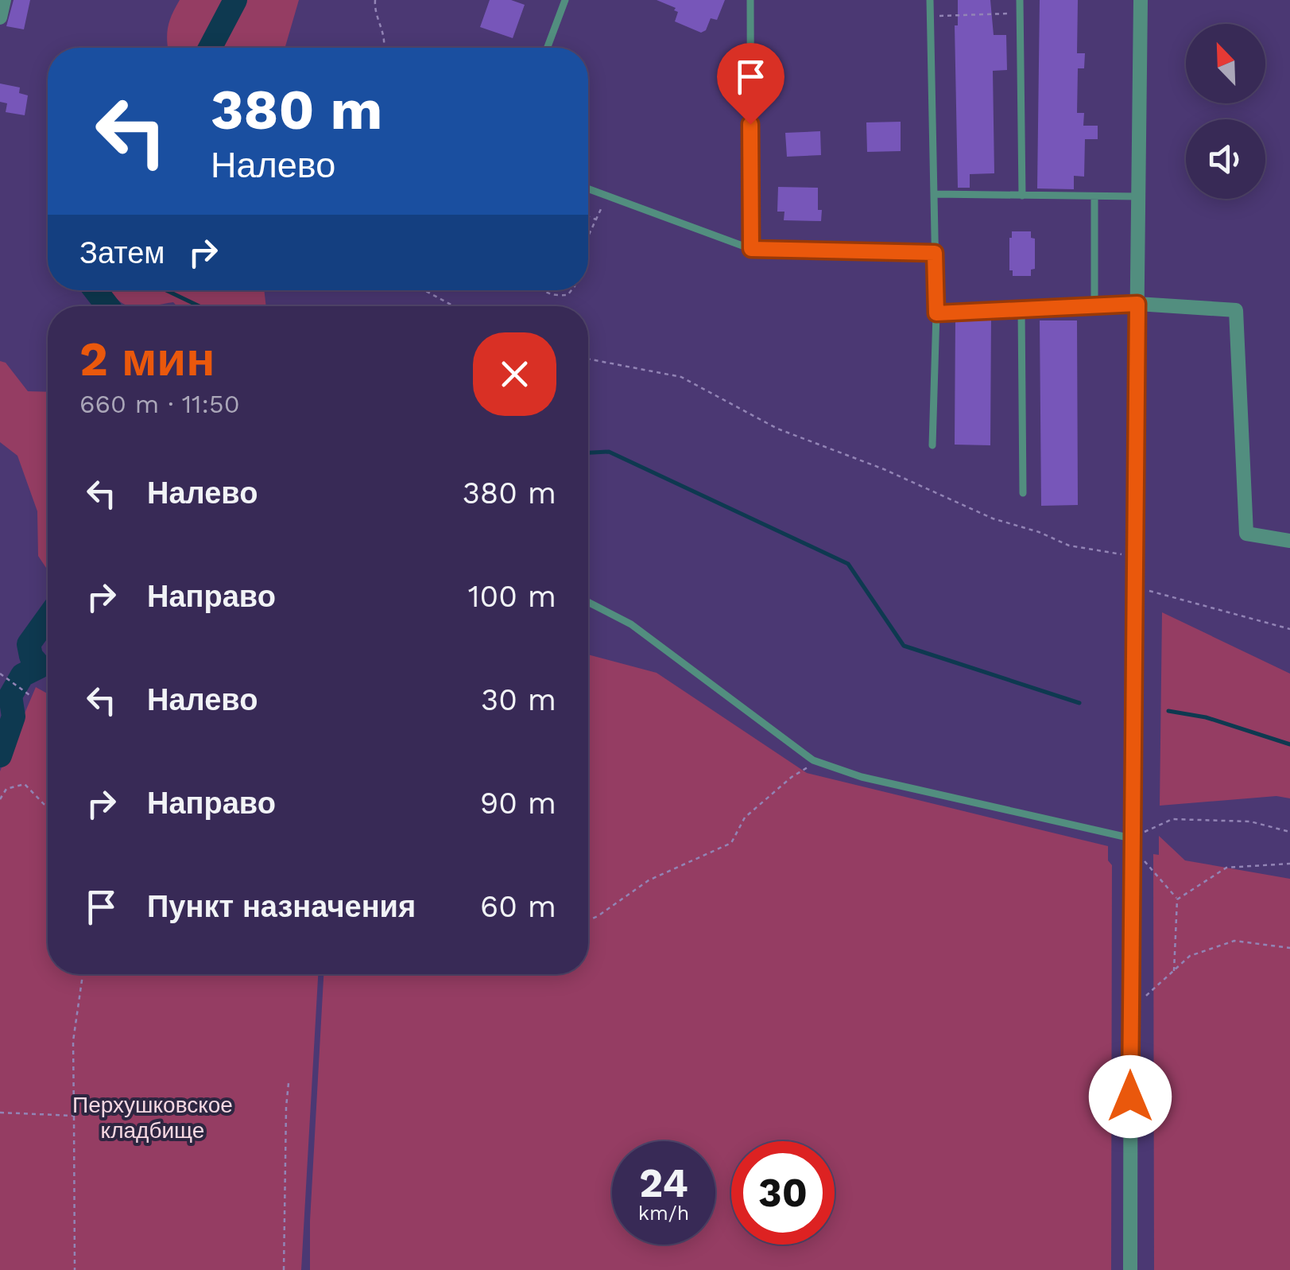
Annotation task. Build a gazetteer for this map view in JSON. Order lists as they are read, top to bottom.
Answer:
{
  "parks": ["Перхушковское кладбище"],
  "north": "top left",
  "page": {
    "turn": ["380 m", "Налево"],
    "then": "Затем",
    "heading": ["2 мин", "660 m · 11:50"],
    "list": [
      {
        "name": "Налево",
        "value": "380 m"
      },
      {
        "name": "Направо",
        "value": "100 m"
      },
      {
        "name": "Налево",
        "value": "30 m"
      },
      {
        "name": "Направо",
        "value": "90 m"
      },
      {
        "name": "Пункт назначения",
        "value": "60 m"
      }
    ],
    "speed": "24 km/h",
    "limit": "30"
  }
}
